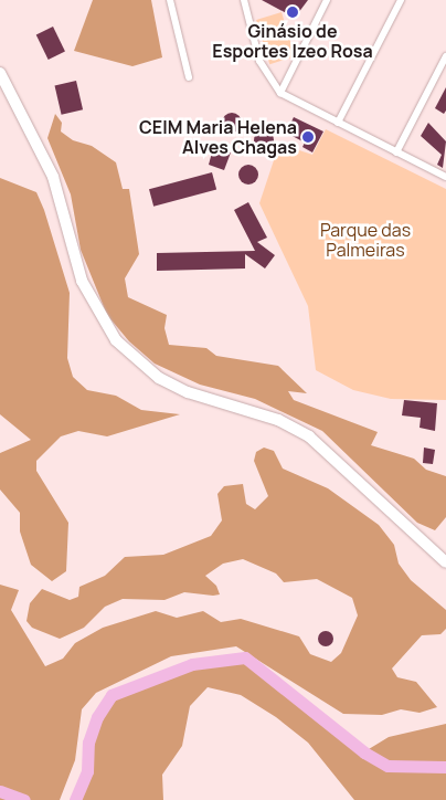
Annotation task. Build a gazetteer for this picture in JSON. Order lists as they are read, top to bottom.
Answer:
{
  "parks": ["Parque das Palmeiras"],
  "places": ["Ginásio de Esportes Izeo Rosa", "CEIM Maria Helena Alves Chagas"]
}
